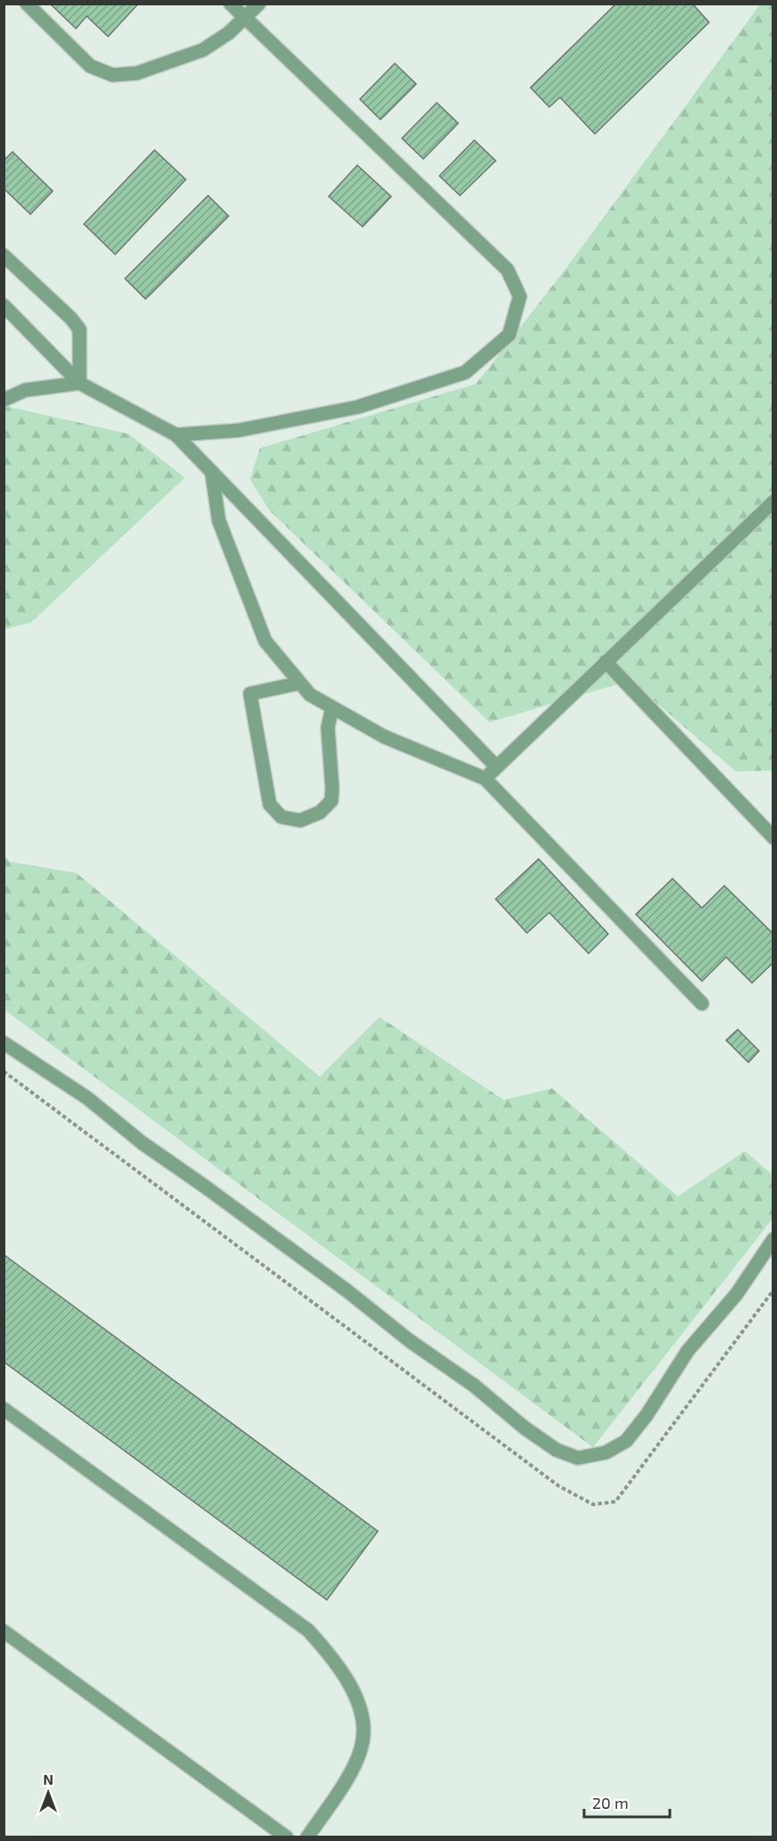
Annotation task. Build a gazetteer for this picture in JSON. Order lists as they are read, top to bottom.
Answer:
{
  "scale_bar": "20 m",
  "north": "top"
}
